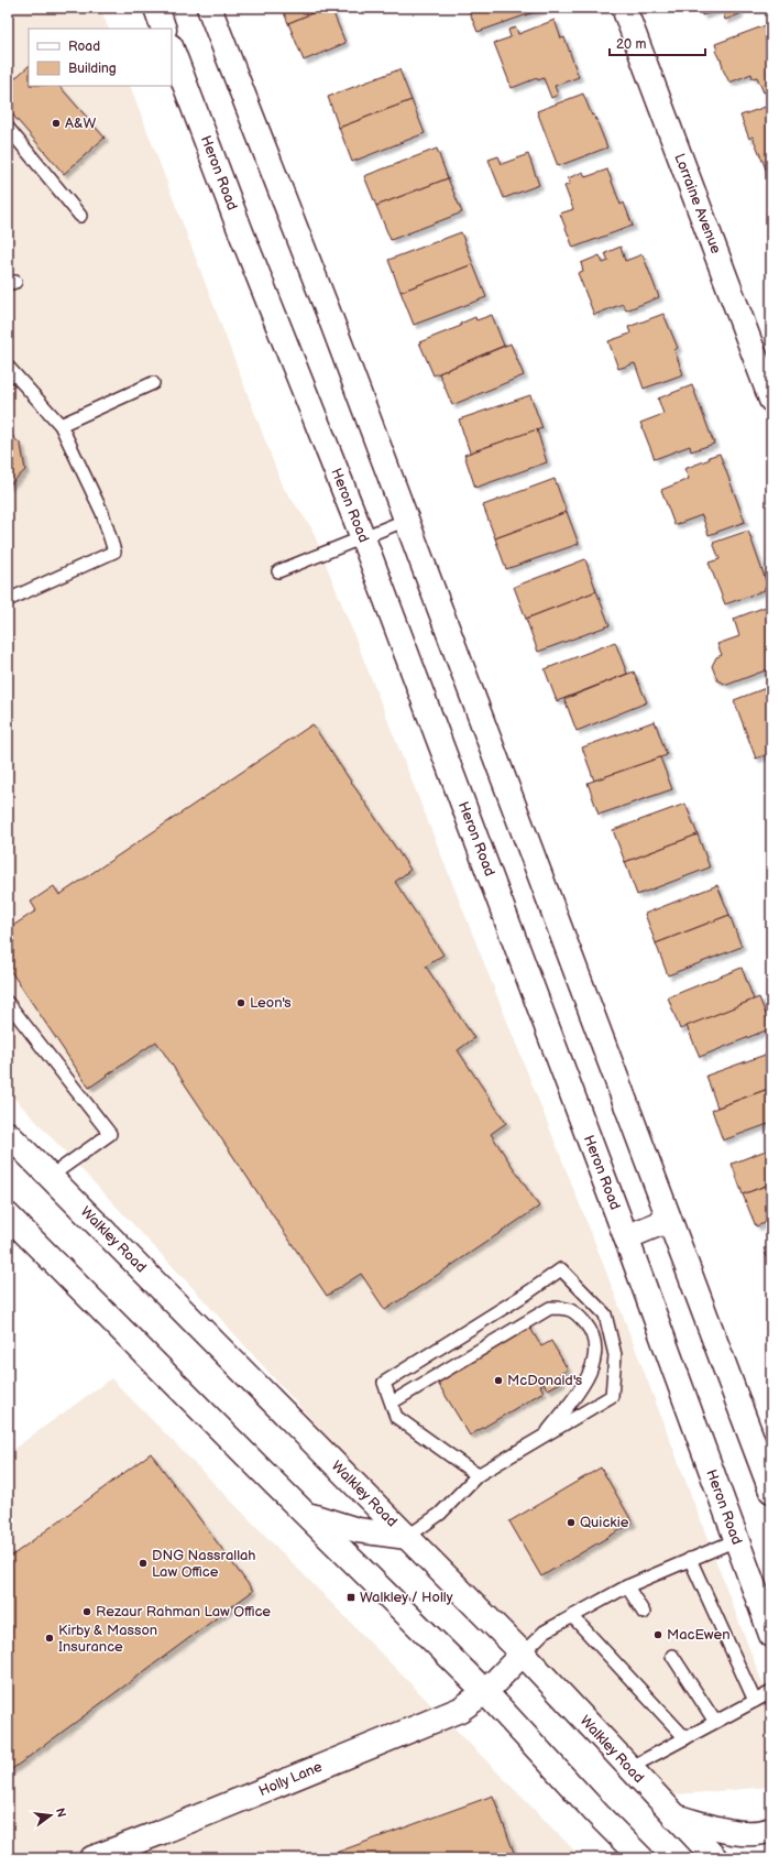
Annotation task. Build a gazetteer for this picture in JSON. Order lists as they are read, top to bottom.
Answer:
{
  "streets": {
    "main road": [
      "Heron Road",
      "Lorraine Avenue",
      "Walkley Road",
      "Holly Lane"
    ]
  },
  "crossings": [
    ["Walkley Road", "Holly Lane"]
  ],
  "places": {
    "other": [
      "A&W",
      "Leon's",
      "McDonald's",
      "Quickie",
      "DNG Nassrallah Law Office",
      "Rezaur Rahman Law Office",
      "MacEwen",
      "Kirby & Masson Insurance"
    ],
    "transit": ["Walkley / Holly"]
  },
  "legend": ["Road", "Building"],
  "scale_bar": "20 m",
  "north": "right"
}
